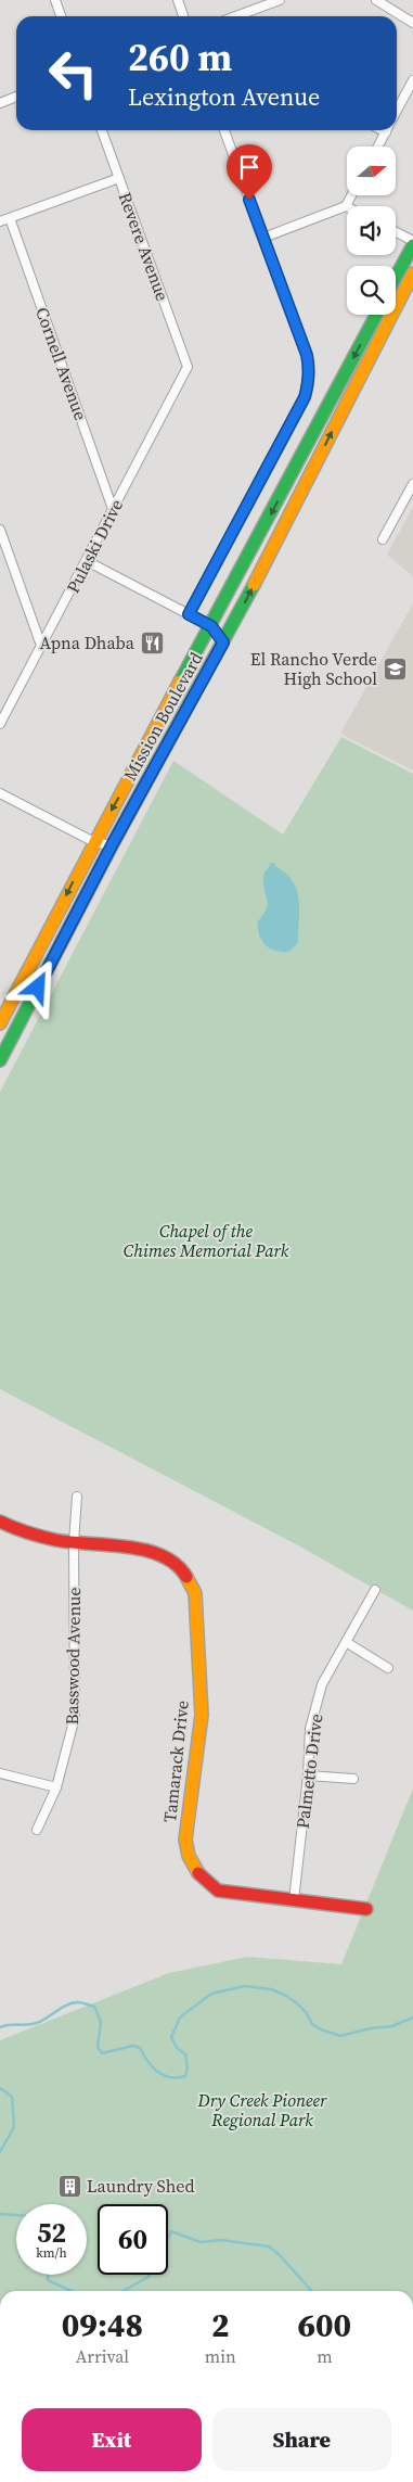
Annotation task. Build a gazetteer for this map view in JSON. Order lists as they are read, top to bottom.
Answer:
{
  "streets": {
    "main road": ["Mission Boulevard", "Tamarack Drive"],
    "street": [
      "Revere Avenue",
      "Cornell Avenue",
      "Pulaski Drive",
      "Basswood Avenue",
      "Palmetto Drive"
    ]
  },
  "crossings": [
    ["Revere Avenue", "Pulaski Drive"],
    ["Cornell Avenue", "Pulaski Drive"],
    ["Basswood Avenue", "Tamarack Drive"],
    ["Tamarack Drive", "Palmetto Drive"]
  ],
  "parks": ["Chapel of the Chimes Memorial Park", "Dry Creek Pioneer Regional Park"],
  "places": {
    "restaurant": ["Apna Dhaba"],
    "school or university": ["El Rancho Verde High School"],
    "building": ["Laundry Shed"]
  },
  "north": "right",
  "page": {
    "turn": ["260 m", "Lexington Avenue"],
    "speed": "52 km/h",
    "limit": "60",
    "eta": [
      "09:48",
      "Arrival",
      "2",
      "min",
      "600",
      "m"
    ],
    "buttons": ["Exit", "Share"]
  }
}
